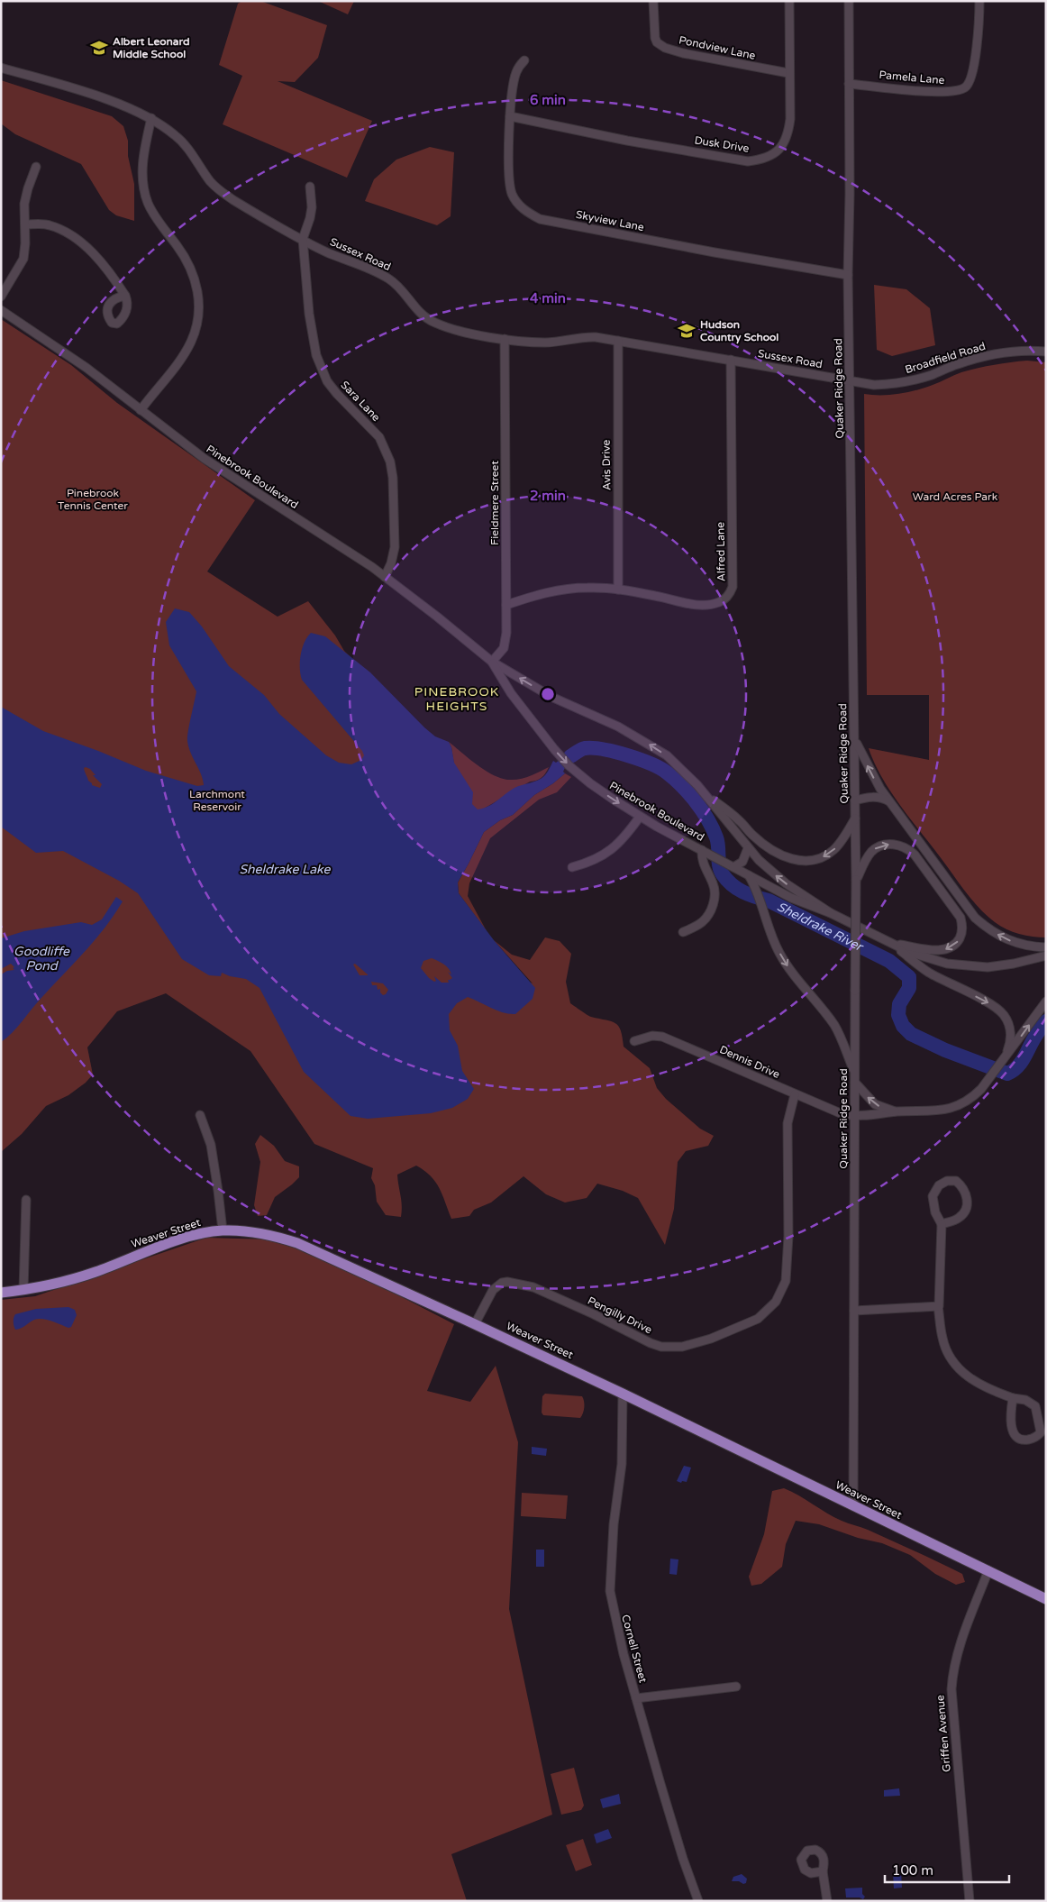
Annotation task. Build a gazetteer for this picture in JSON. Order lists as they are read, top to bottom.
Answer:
{
  "streets": {
    "main road": ["Weaver Street"],
    "street": [
      "Pondview Lane",
      "Pamela Lane",
      "Dusk Drive",
      "Skyview Lane",
      "Sussex Road",
      "Broadfield Road",
      "Quaker Ridge Road",
      "Sara Lane",
      "Avis Drive",
      "Pinebrook Boulevard",
      "Fieldmere Street",
      "Alfred Lane",
      "Dennis Drive",
      "Pengilly Drive",
      "Cornell Street",
      "Griffen Avenue"
    ]
  },
  "crossings": [
    ["Pondview Lane", "Dusk Drive"],
    ["Pamela Lane", "Quaker Ridge Road"],
    ["Dusk Drive", "Skyview Lane"],
    ["Skyview Lane", "Quaker Ridge Road"],
    ["Sussex Road", "Broadfield Road"],
    ["Sussex Road", "Quaker Ridge Road"],
    ["Sussex Road", "Sara Lane"],
    ["Sussex Road", "Avis Drive"],
    ["Sussex Road", "Fieldmere Street"],
    ["Sussex Road", "Alfred Lane"],
    ["Broadfield Road", "Quaker Ridge Road"],
    ["Quaker Ridge Road", "Dennis Drive"],
    ["Quaker Ridge Road", "Weaver Street"],
    ["Sara Lane", "Pinebrook Boulevard"],
    ["Avis Drive", "Alfred Lane"],
    ["Pinebrook Boulevard", "Fieldmere Street"],
    ["Fieldmere Street", "Alfred Lane"],
    ["Dennis Drive", "Pengilly Drive"],
    ["Weaver Street", "Pengilly Drive"],
    ["Weaver Street", "Cornell Street"],
    ["Weaver Street", "Griffen Avenue"]
  ],
  "districts": ["PINEBROOK HEIGHTS"],
  "water": ["Sheldrake Lake", "Sheldrake River", "Goodliffe Pond"],
  "parks": ["Pinebrook Tennis Center", "Ward Acres Park", "Larchmont Reservoir"],
  "places": {
    "school or university": ["Albert Leonard Middle School", "Hudson Country School"]
  },
  "scale_bar": "100 m",
  "rings": ["6 min", "4 min", "2 min"]
}
